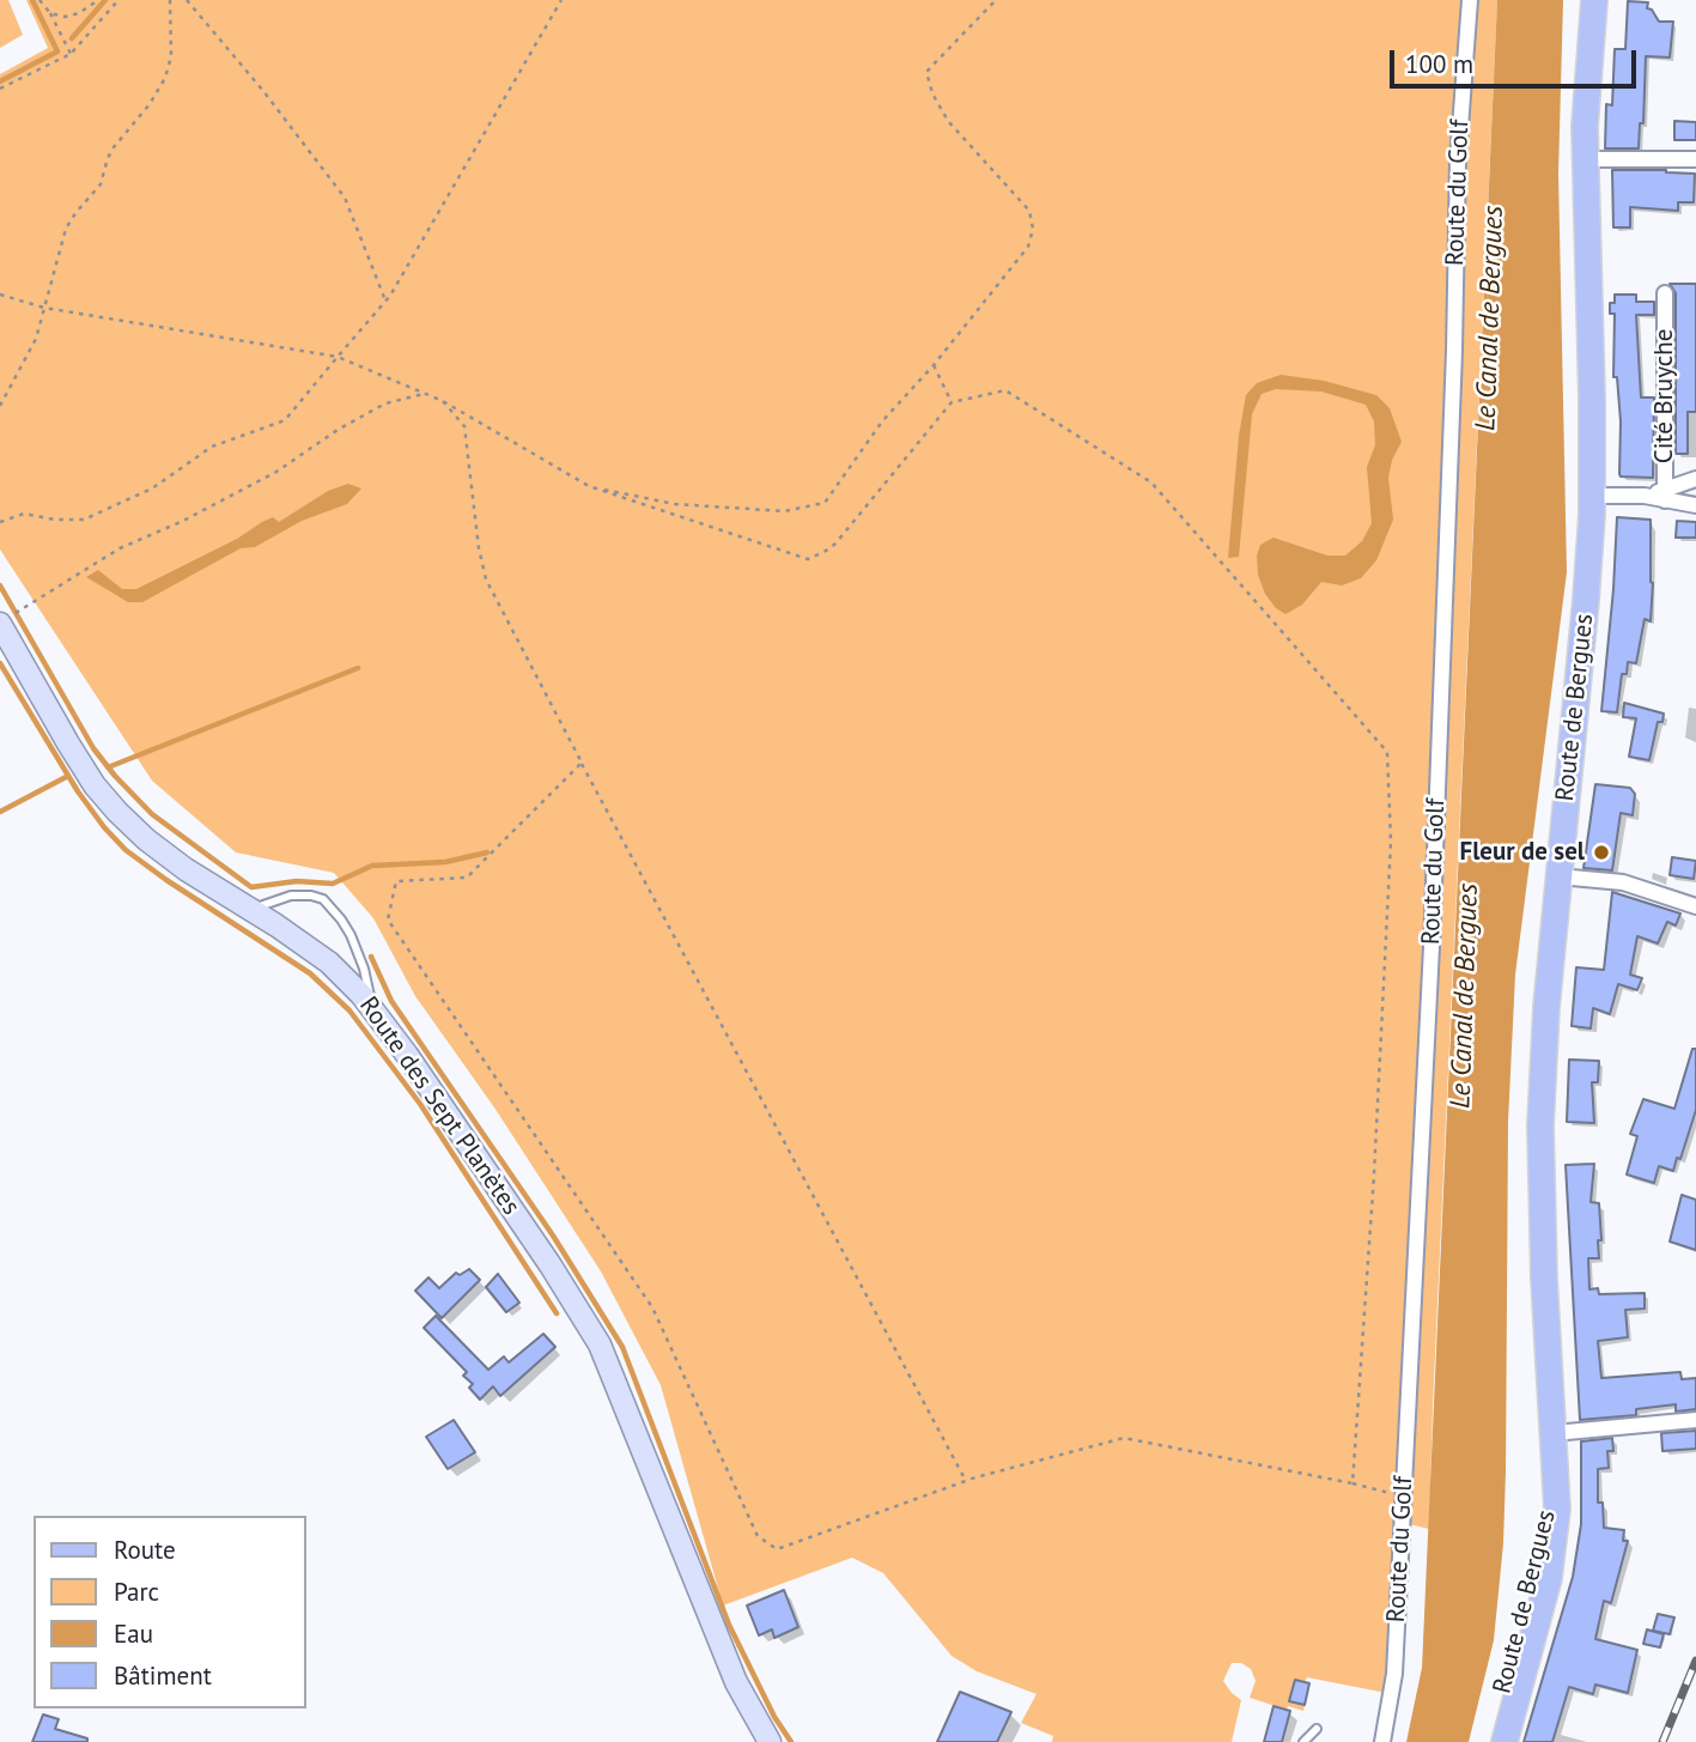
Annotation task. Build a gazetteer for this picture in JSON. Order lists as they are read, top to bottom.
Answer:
{
  "streets": {
    "main road": ["Route de Bergues", "Route des Sept Planètes"],
    "street": ["Route du Golf", "Cité Bruyche"]
  },
  "water": ["Le Canal de Bergues"],
  "places": ["Fleur de sel"],
  "legend": [
    "Route",
    "Parc",
    "Eau",
    "Bâtiment"
  ],
  "scale_bar": "100 m"
}
